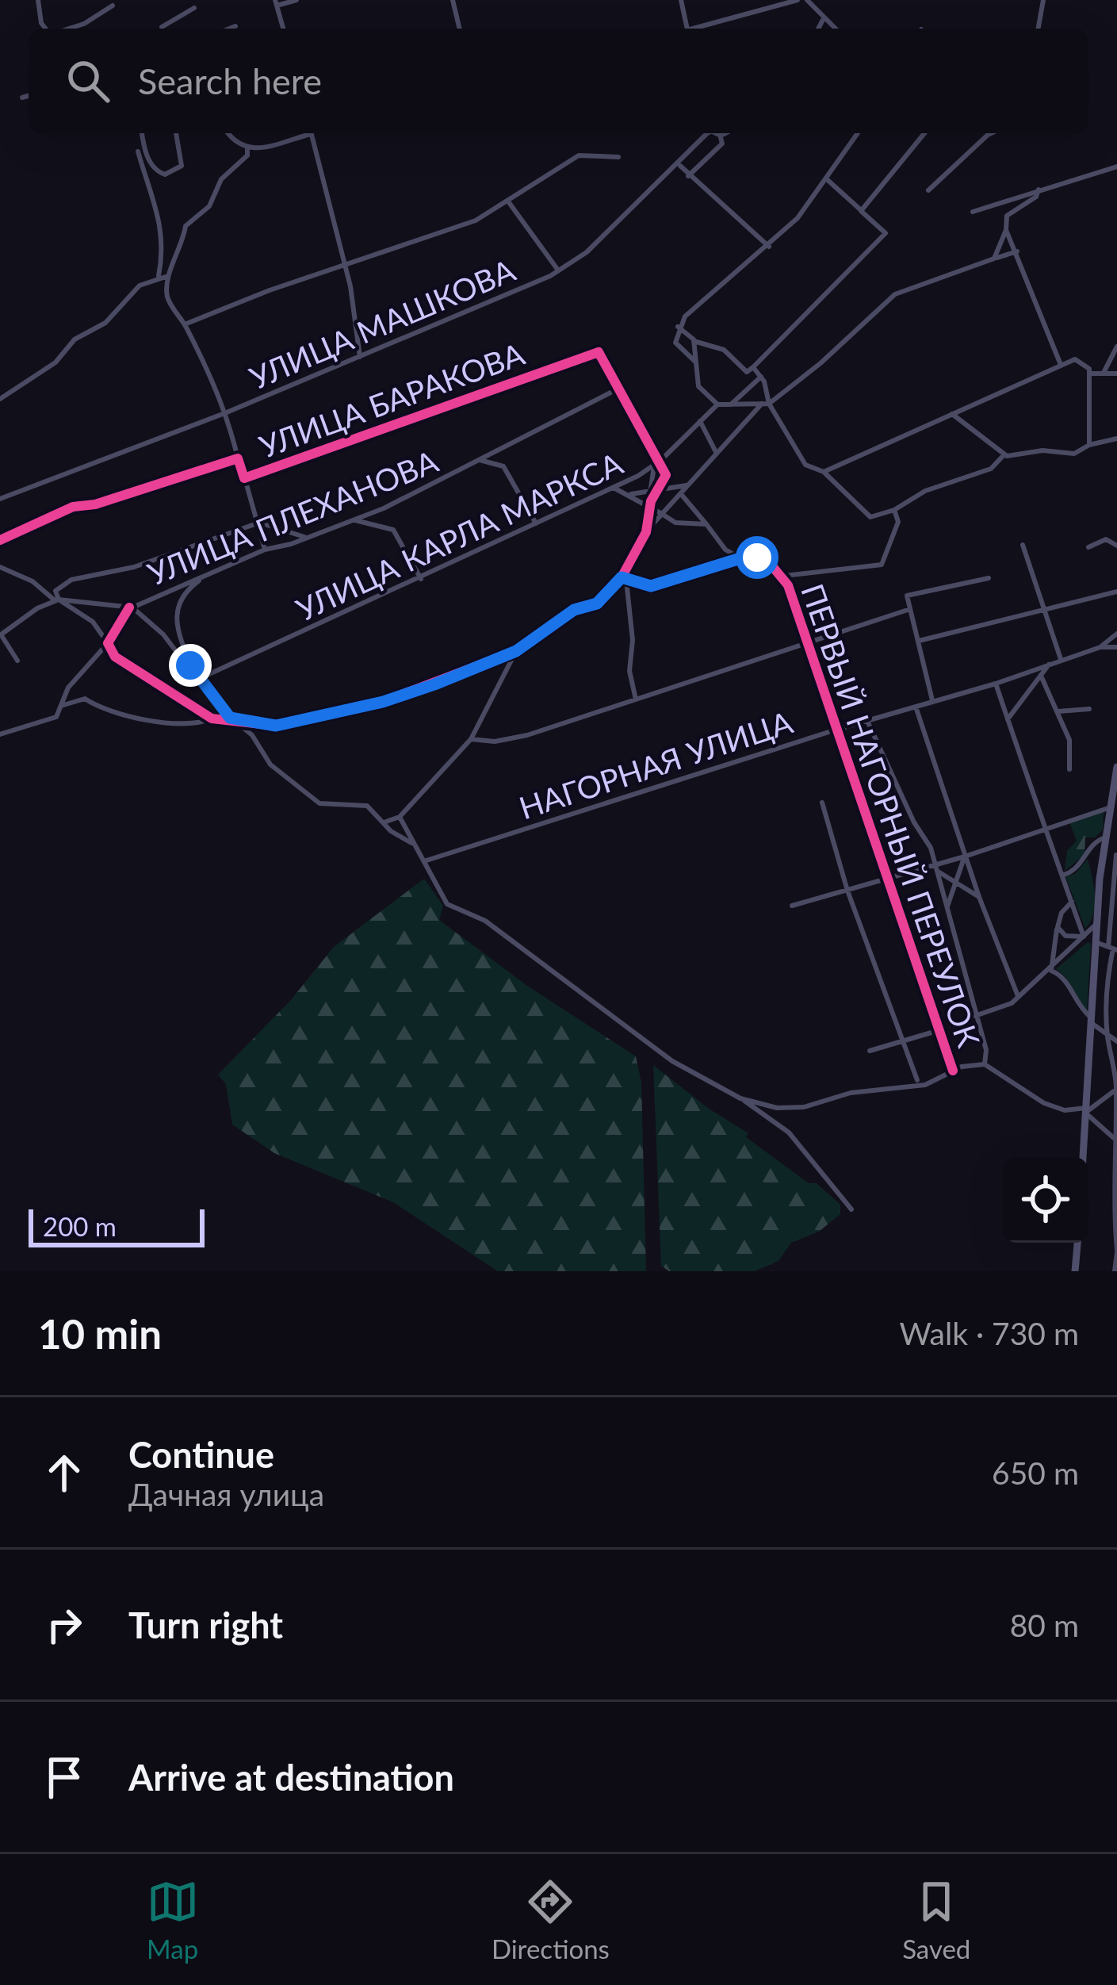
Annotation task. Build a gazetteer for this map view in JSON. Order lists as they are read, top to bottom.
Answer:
{
  "streets": {
    "street": [
      "УЛИЦА МАШКОВА",
      "УЛИЦА БАРАКОВА",
      "УЛИЦА ПЛЕХАНОВА",
      "УЛИЦА КАРЛА МАРКСА",
      "НАГОРНАЯ УЛИЦА",
      "ПЕРВЫЙ НАГОРНЫЙ ПЕРЕУЛОК"
    ]
  },
  "crossings": [
    ["УЛИЦА БАРАКОВА", "УЛИЦА ПЛЕХАНОВА"],
    ["НАГОРНАЯ УЛИЦА", "ПЕРВЫЙ НАГОРНЫЙ ПЕРЕУЛОК"]
  ],
  "scale_bar": "200 m",
  "page": {
    "search": "Search here",
    "scale": "200 m",
    "heading": ["10 min", "Walk · 730 m"],
    "list": [
      ["Continue", "Дачная улица", "650 m"],
      ["Turn right", "80 m"],
      "Arrive at destination"
    ],
    "nav": ["Map", "Directions", "Saved"]
  }
}
